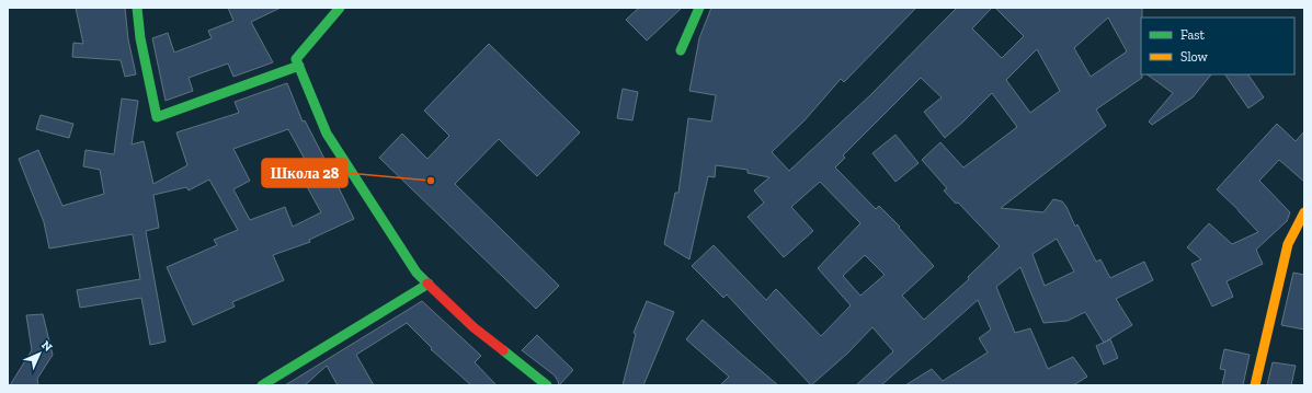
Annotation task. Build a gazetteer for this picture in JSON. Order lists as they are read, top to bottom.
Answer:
{
  "places": ["Школа 28"],
  "legend": ["Fast", "Slow"],
  "north": "top right"
}
